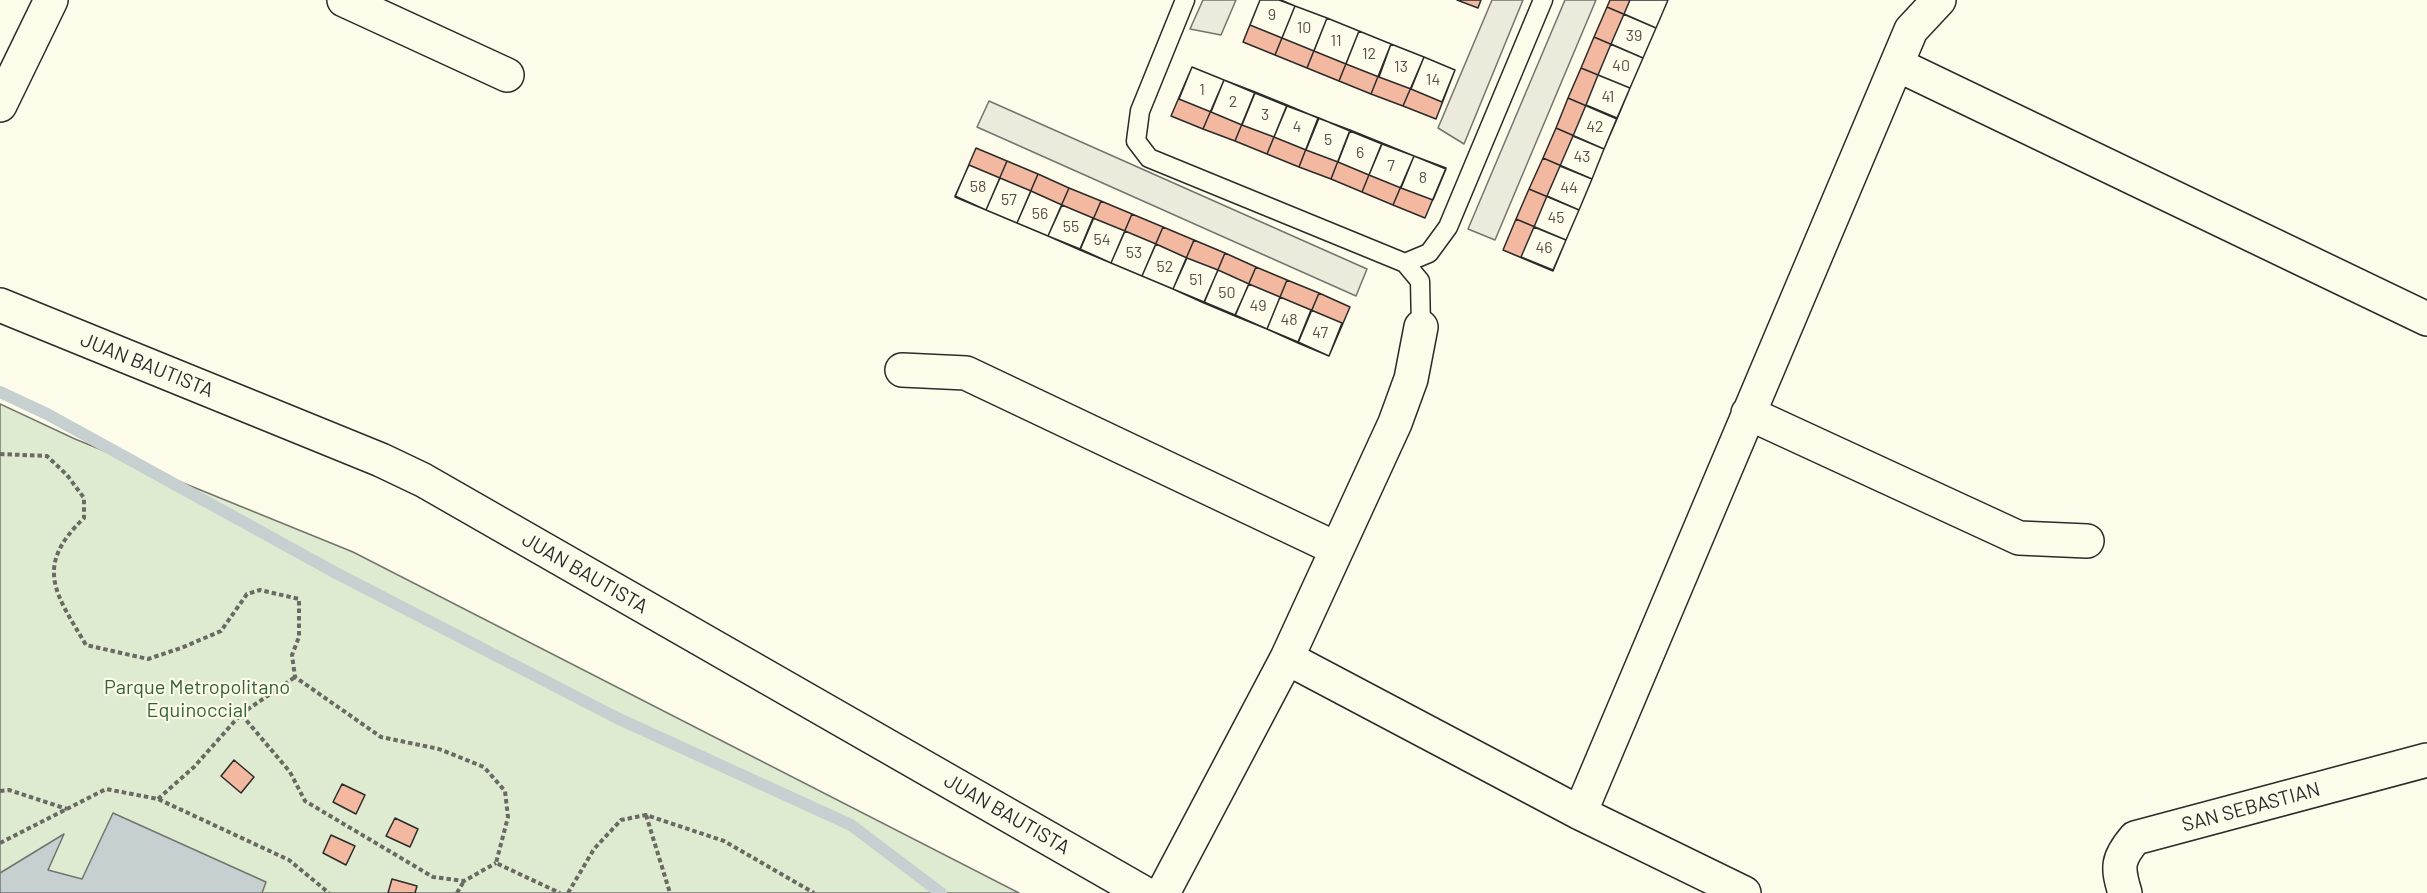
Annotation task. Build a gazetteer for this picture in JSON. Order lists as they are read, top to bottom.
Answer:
{
  "streets": {
    "street": ["JUAN BAUTISTA", "SAN SEBASTIAN"]
  },
  "parks": ["Parque Metropolitano Equinoccial"],
  "house_numbers": [
    "9",
    "10",
    "39",
    "11",
    "12",
    "40",
    "13",
    "14",
    "1",
    "41",
    "2",
    "3",
    "4",
    "42",
    "5",
    "6",
    "43",
    "7",
    "8",
    "58",
    "44",
    "57",
    "56",
    "45",
    "55",
    "54",
    "46",
    "53",
    "52",
    "51",
    "50",
    "49",
    "48",
    "47"
  ]
}
